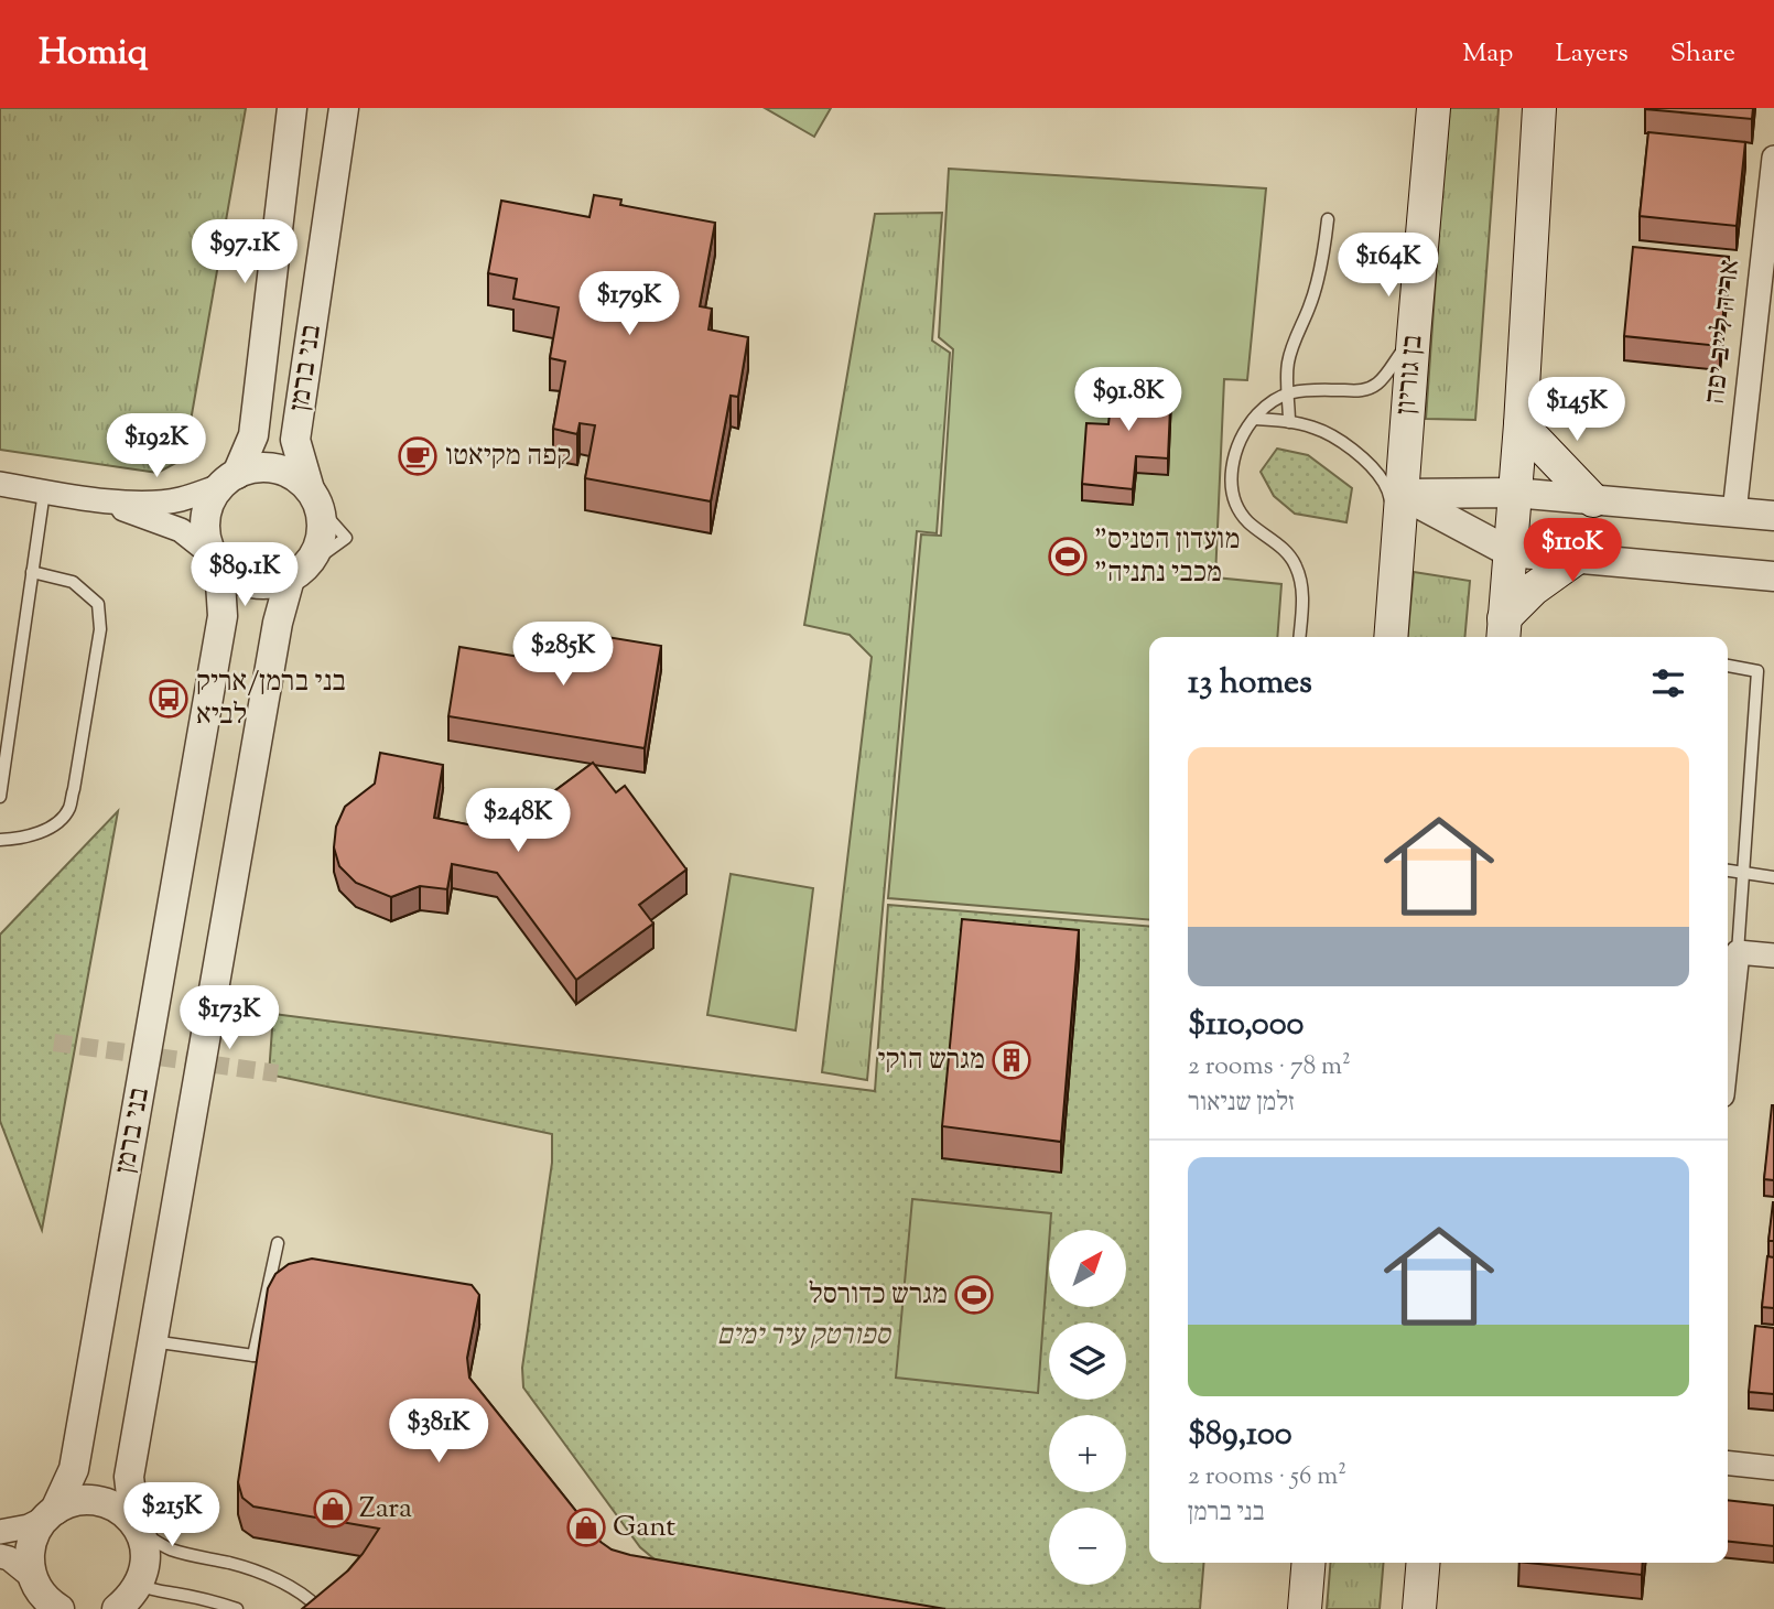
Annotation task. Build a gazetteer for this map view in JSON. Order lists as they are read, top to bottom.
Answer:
{
  "streets": {
    "main road": ["בן גוריון"],
    "street": ["אריה לייב יפה", "בני ברמן"]
  },
  "parks": ["ספורטק עיר ימים"],
  "places": {
    "cafe": ["קפה מקיאטו"],
    "sports": ["\"מועדון הטניס \"מכבי נתניה", "מגרש כדורסל"],
    "bus stop": ["בני ברמן/אריק לביא"],
    "building": ["מגרש הוקי"],
    "shop": ["Zara", "Gant"]
  },
  "north": "top right",
  "page": {
    "header": "Homiq",
    "nav": ["Map", "Layers", "Share"],
    "price": [
      "$97.1K",
      "$164K",
      "$179K",
      "$91.8K",
      "$145K",
      "$192K",
      "$110K",
      "$89.1K",
      "$285K",
      "$248K",
      "$173K",
      "$381K",
      "$215K"
    ],
    "heading": "13 homes",
    "list": [
      {
        "name": "$110,000",
        "note": "2 rooms · 78 m² · זלמן שניאור"
      },
      {
        "name": "$89,100",
        "note": "2 rooms · 56 m² · בני ברמן"
      }
    ],
    "map_buttons": ["+", "−"]
  }
}
